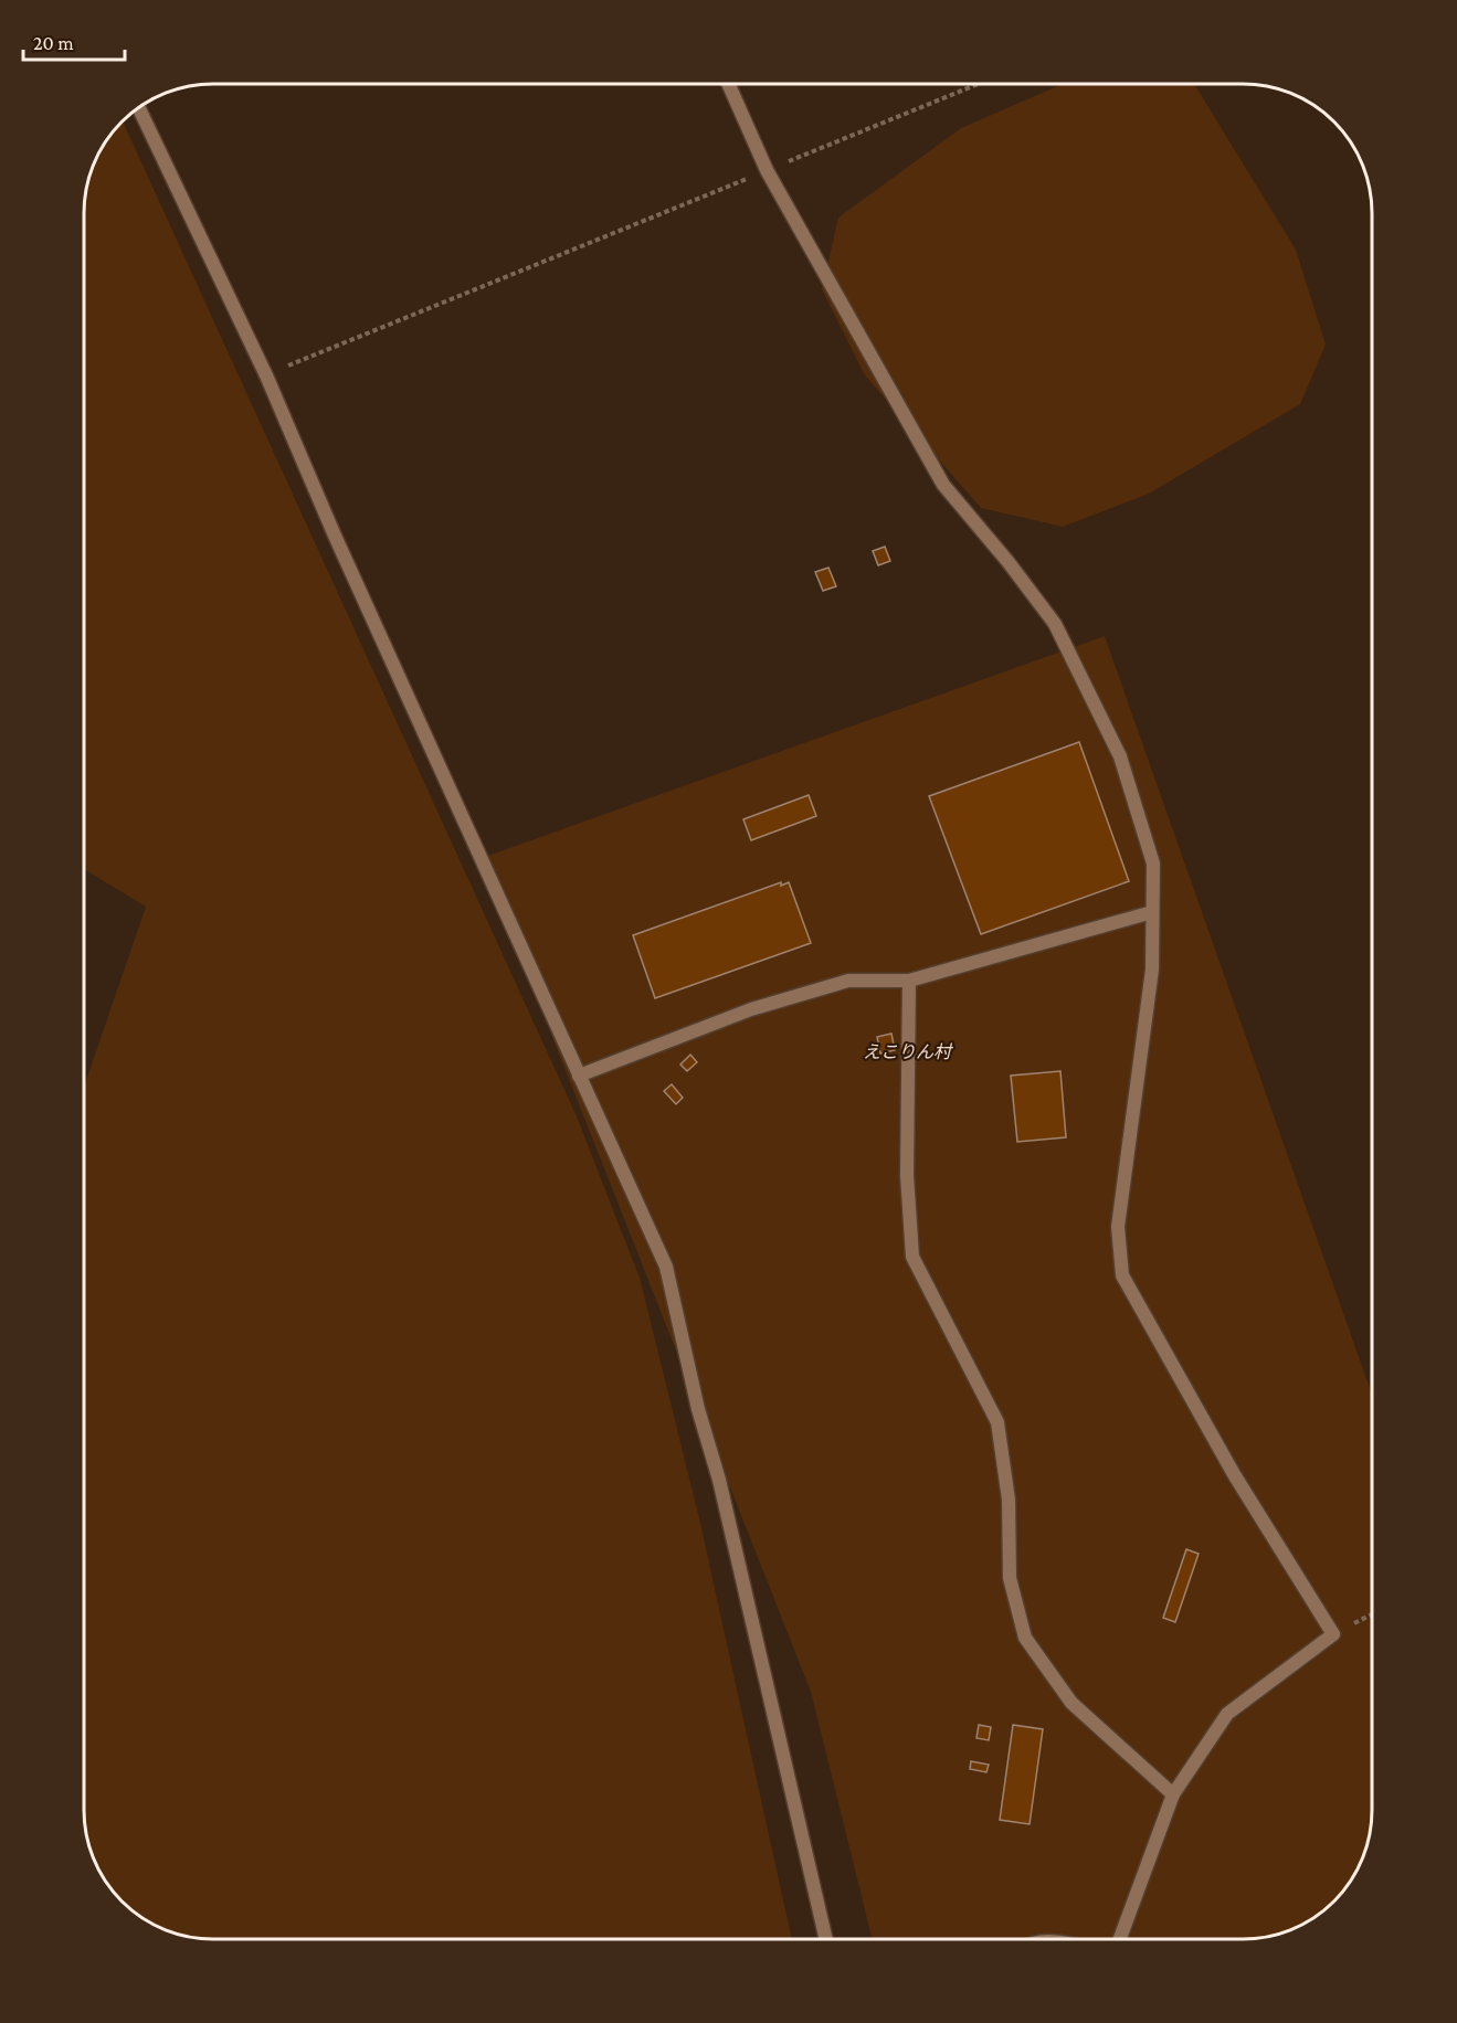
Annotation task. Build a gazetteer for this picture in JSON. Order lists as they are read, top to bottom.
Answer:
{
  "parks": ["えこりん村"],
  "scale_bar": "20 m"
}
